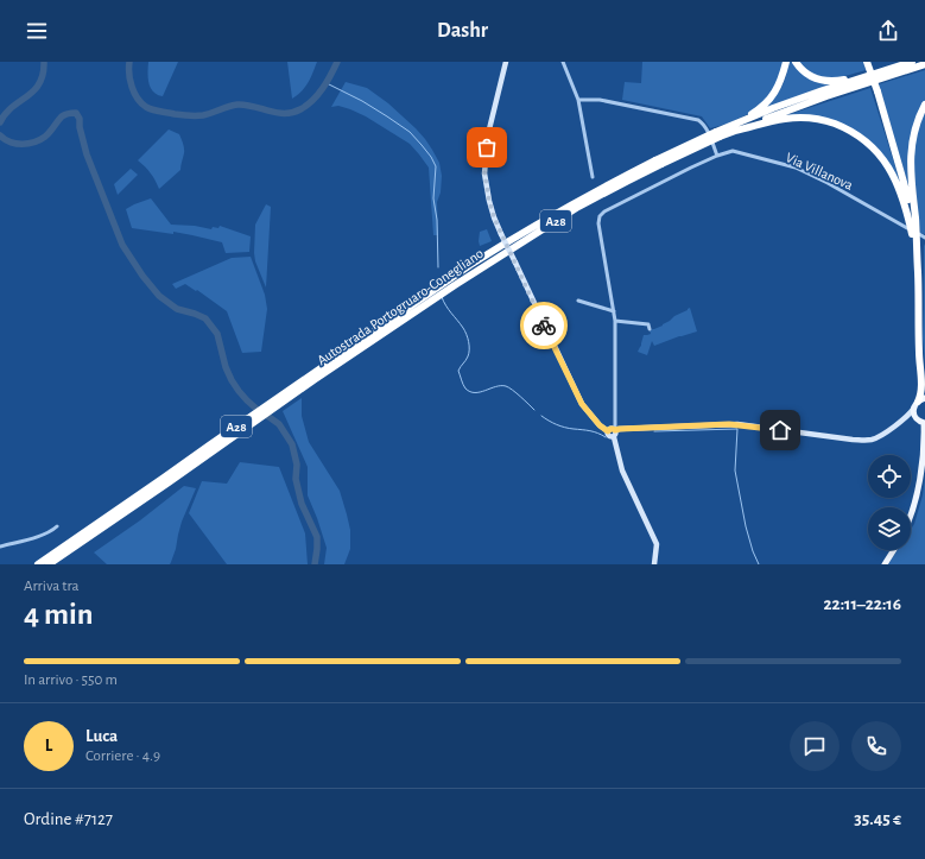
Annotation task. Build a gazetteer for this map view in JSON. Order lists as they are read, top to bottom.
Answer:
{
  "streets": {
    "highway": ["A28", "Autostrada Portogruaro-Conegliano"],
    "street": ["Via Villanova"]
  },
  "page": {
    "header": "Dashr",
    "heading": ["4 min", "Arriva tra", "22:11–22:16"],
    "panel": [
      "Luca",
      "Corriere · 4.9",
      "Ordine #7127",
      "35.45 €"
    ],
    "bar": "In arrivo · 550 m",
    "round": "L"
  }
}
